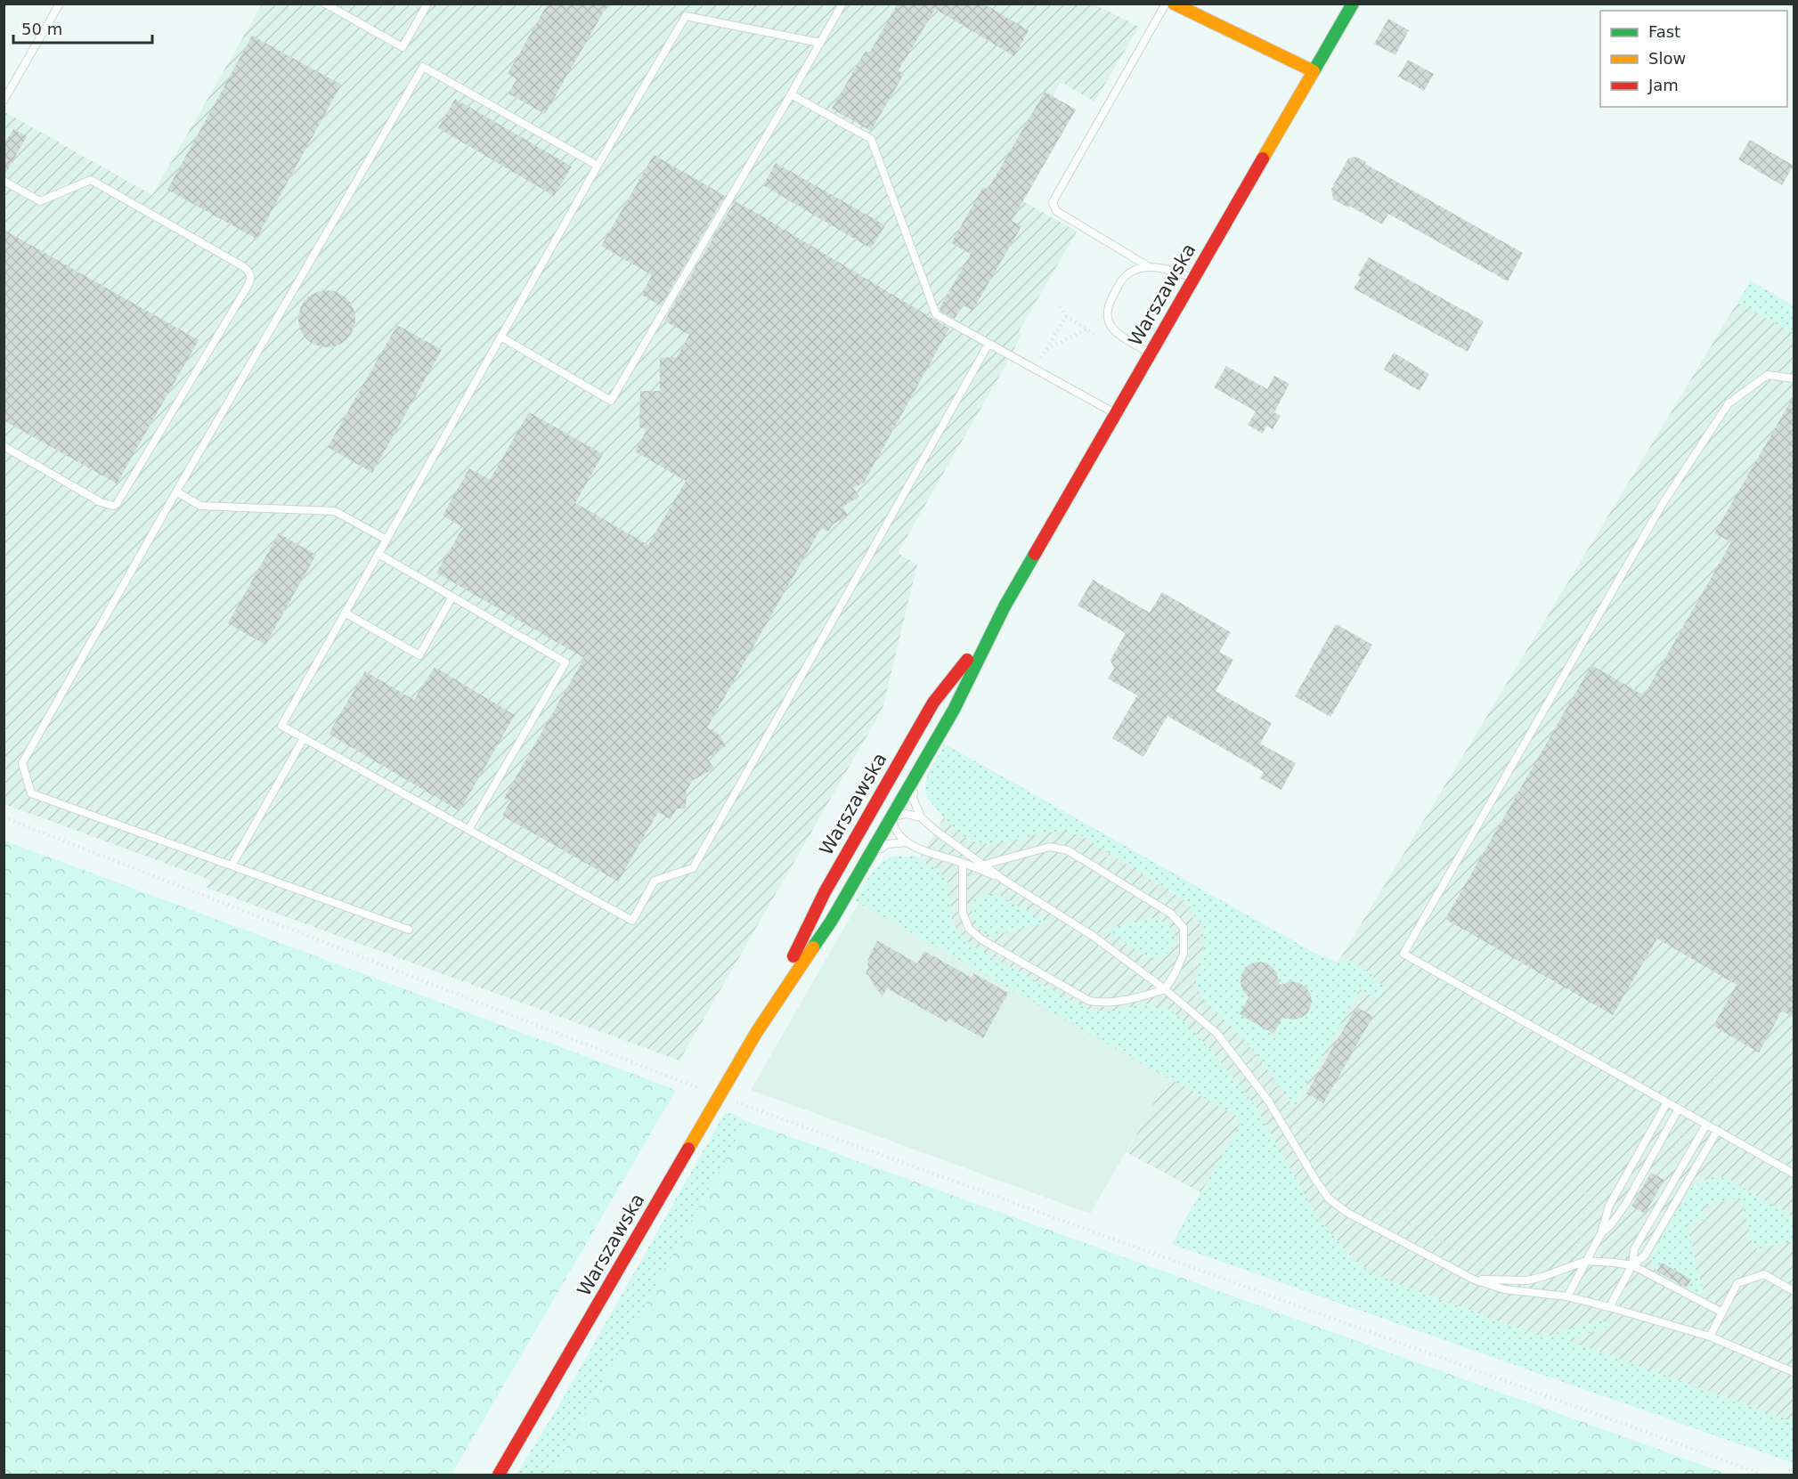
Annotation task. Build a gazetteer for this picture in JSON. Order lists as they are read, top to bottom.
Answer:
{
  "streets": {
    "main road": ["Warszawska"]
  },
  "legend": ["Fast", "Slow", "Jam"],
  "scale_bar": "50 m"
}
